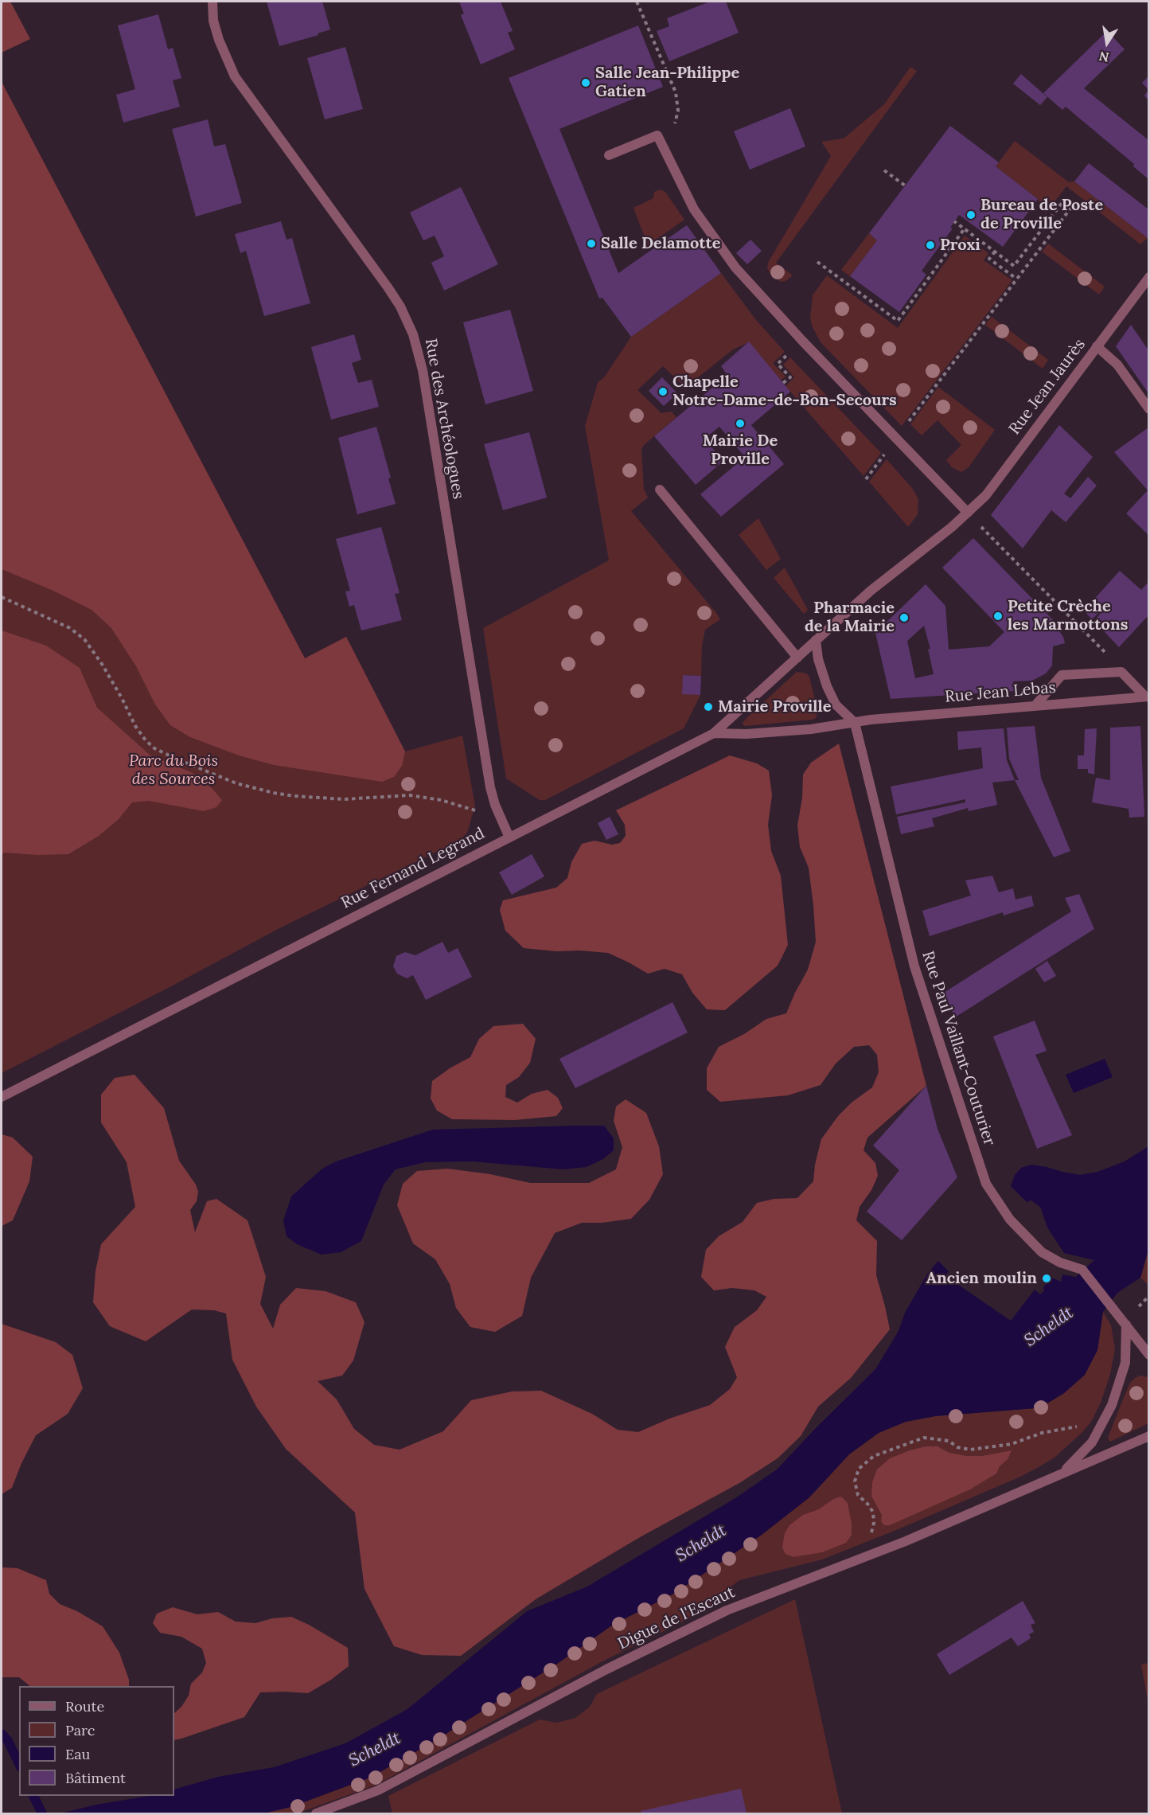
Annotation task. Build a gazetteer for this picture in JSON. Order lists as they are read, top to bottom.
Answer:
{
  "streets": {
    "street": [
      "Rue Jean Jaurès",
      "Rue des Archéologues",
      "Rue Jean Lebas",
      "Rue Fernand Legrand",
      "Rue Paul Vaillant-Couturier",
      "Digue de l'Escaut"
    ]
  },
  "crossings": [
    ["Rue Jean Jaurès", "Rue Fernand Legrand"],
    ["Rue des Archéologues", "Rue Fernand Legrand"],
    ["Rue Jean Lebas", "Rue Fernand Legrand"],
    ["Rue Jean Lebas", "Rue Paul Vaillant-Couturier"],
    ["Rue Fernand Legrand", "Rue Paul Vaillant-Couturier"],
    ["Rue Paul Vaillant-Couturier", "Digue de l'Escaut"]
  ],
  "water": ["Scheldt"],
  "parks": ["Parc du Bois des Sources"],
  "places": [
    "Salle Jean-Philippe Gatien",
    "Bureau de Poste de Proville",
    "Salle Delamotte",
    "Proxi",
    "Chapelle Notre-Dame-de-Bon-Secours",
    "Mairie De Proville",
    "Petite Crèche les Marmottons",
    "Pharmacie de la Mairie",
    "Mairie Proville",
    "Ancien moulin"
  ],
  "legend": [
    "Route",
    "Parc",
    "Eau",
    "Bâtiment"
  ],
  "north": "bottom"
}
